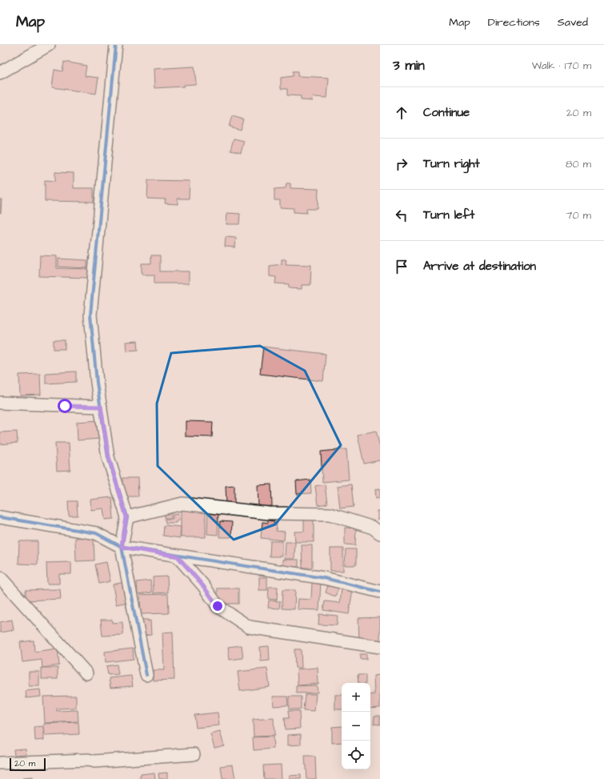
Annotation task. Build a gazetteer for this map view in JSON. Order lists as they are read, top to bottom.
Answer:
{
  "scale_bar": "20 m",
  "page": {
    "header": "Map",
    "nav": ["Map", "Directions", "Saved"],
    "heading": ["3 min", "Walk · 170 m"],
    "list": [
      ["Continue", "20 m"],
      ["Turn right", "80 m"],
      ["Turn left", "70 m"],
      "Arrive at destination"
    ],
    "map_buttons": ["+", "−"],
    "scale": "20 m"
  }
}
